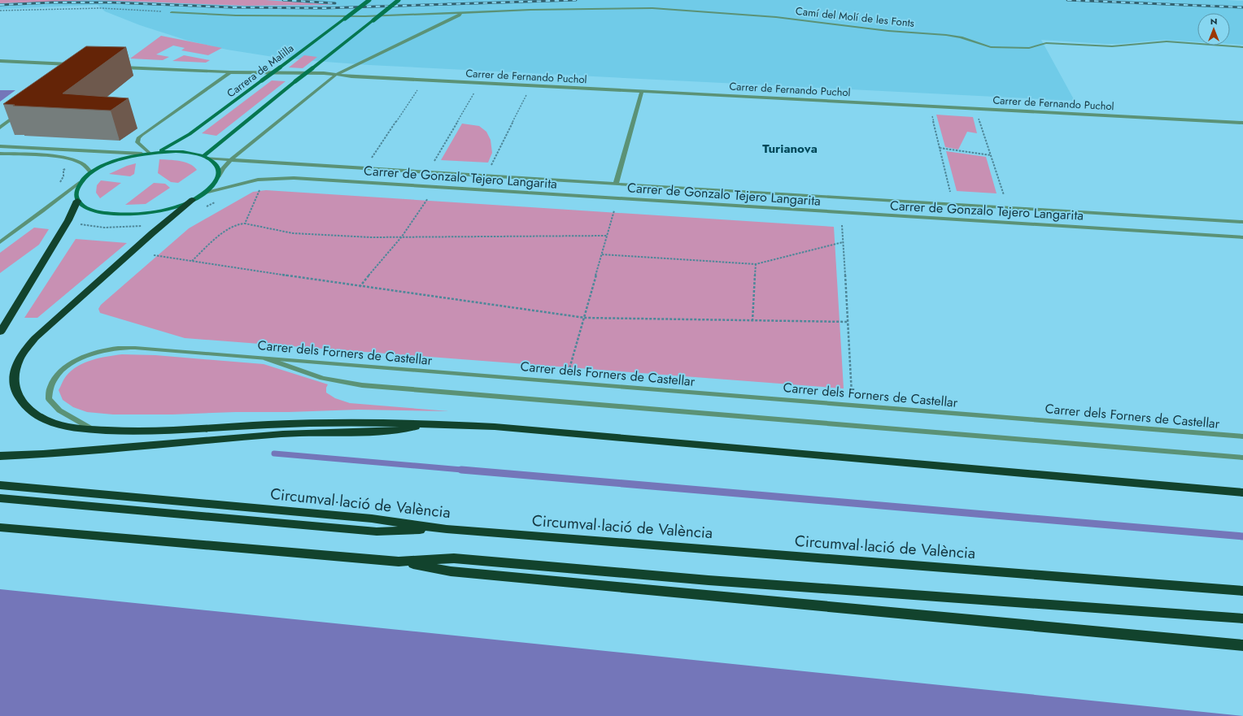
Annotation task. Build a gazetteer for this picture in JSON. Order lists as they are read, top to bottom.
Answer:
{
  "streets": {
    "highway": ["Circumval·lació de València"],
    "street": [
      "Camí del Molí de les Fonts",
      "Carrera de Malilla",
      "Carrer de Fernando Puchol",
      "Carrer de Gonzalo Tejero Langarita",
      "Carrer dels Forners de Castellar"
    ]
  },
  "districts": ["Turianova"],
  "north": "top"
}
